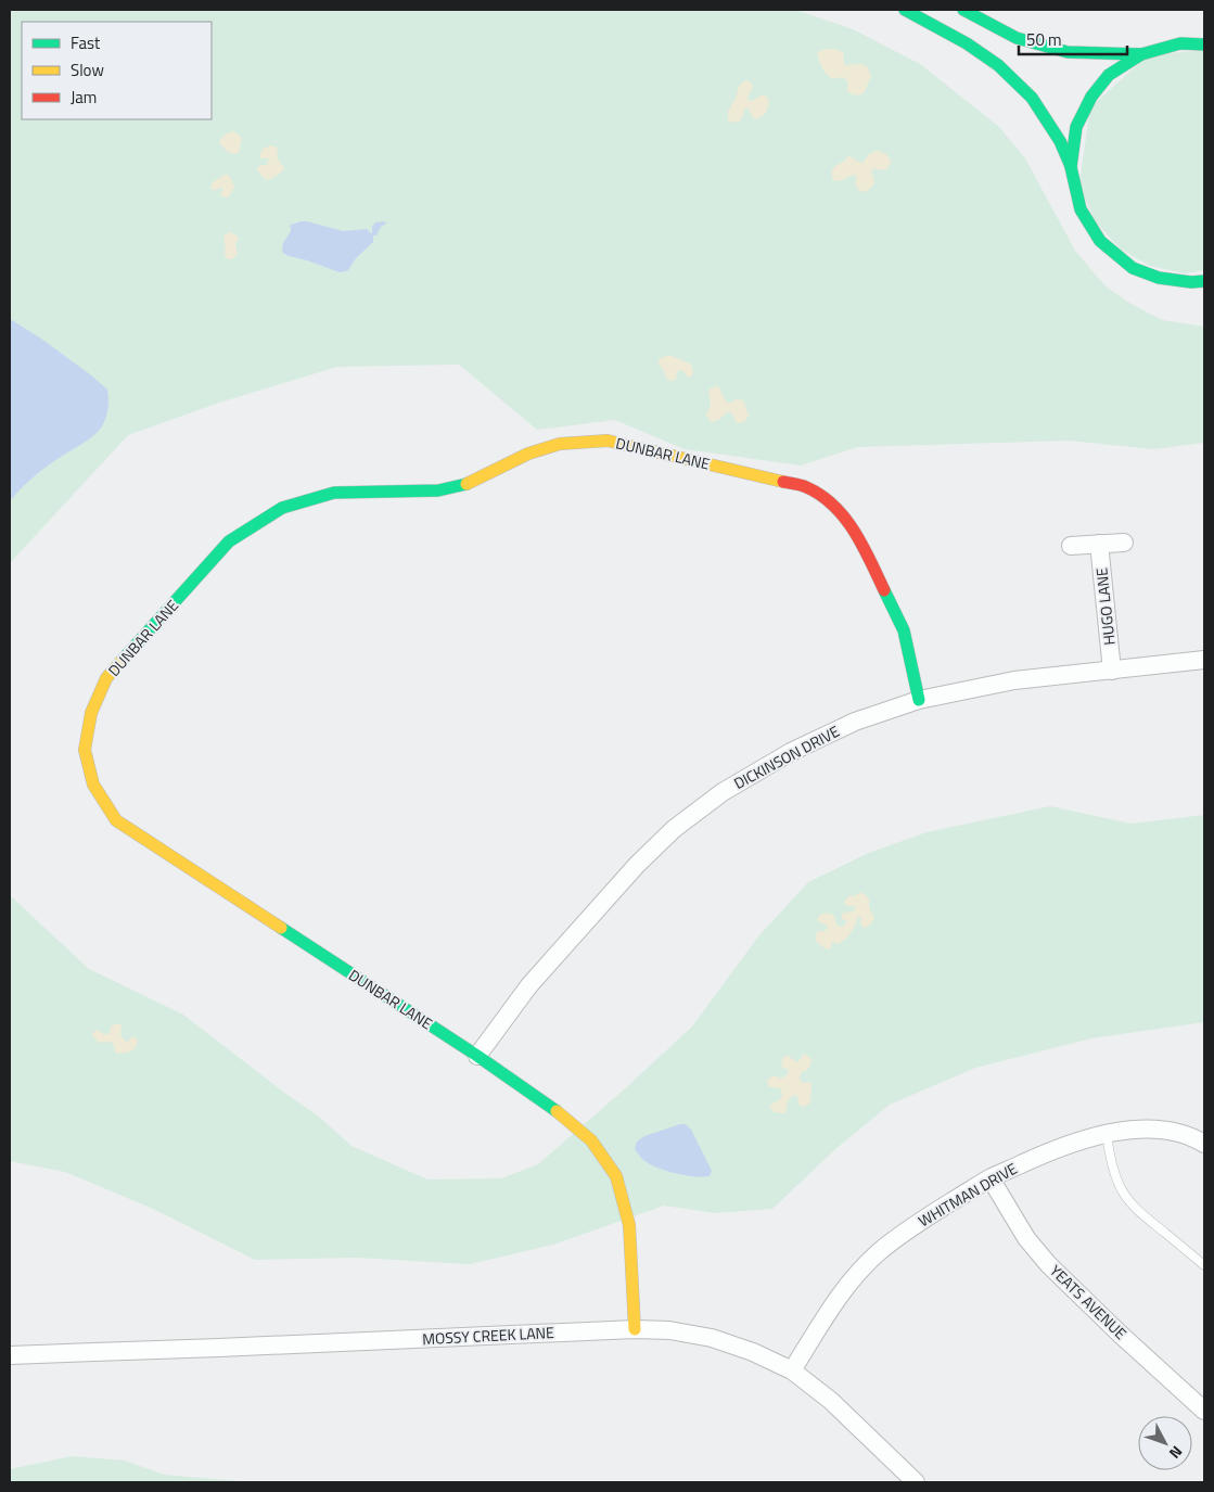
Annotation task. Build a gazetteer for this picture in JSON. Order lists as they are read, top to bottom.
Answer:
{
  "streets": {
    "street": [
      "DUNBAR LANE",
      "HUGO LANE",
      "DICKINSON DRIVE",
      "WHITMAN DRIVE",
      "YEATS AVENUE",
      "MOSSY CREEK LANE"
    ]
  },
  "crossings": [
    ["DUNBAR LANE", "DICKINSON DRIVE"],
    ["DUNBAR LANE", "MOSSY CREEK LANE"],
    ["HUGO LANE", "DICKINSON DRIVE"],
    ["WHITMAN DRIVE", "YEATS AVENUE"],
    ["WHITMAN DRIVE", "MOSSY CREEK LANE"]
  ],
  "legend": ["Fast", "Slow", "Jam"],
  "scale_bar": "50 m",
  "north": "bottom right"
}
